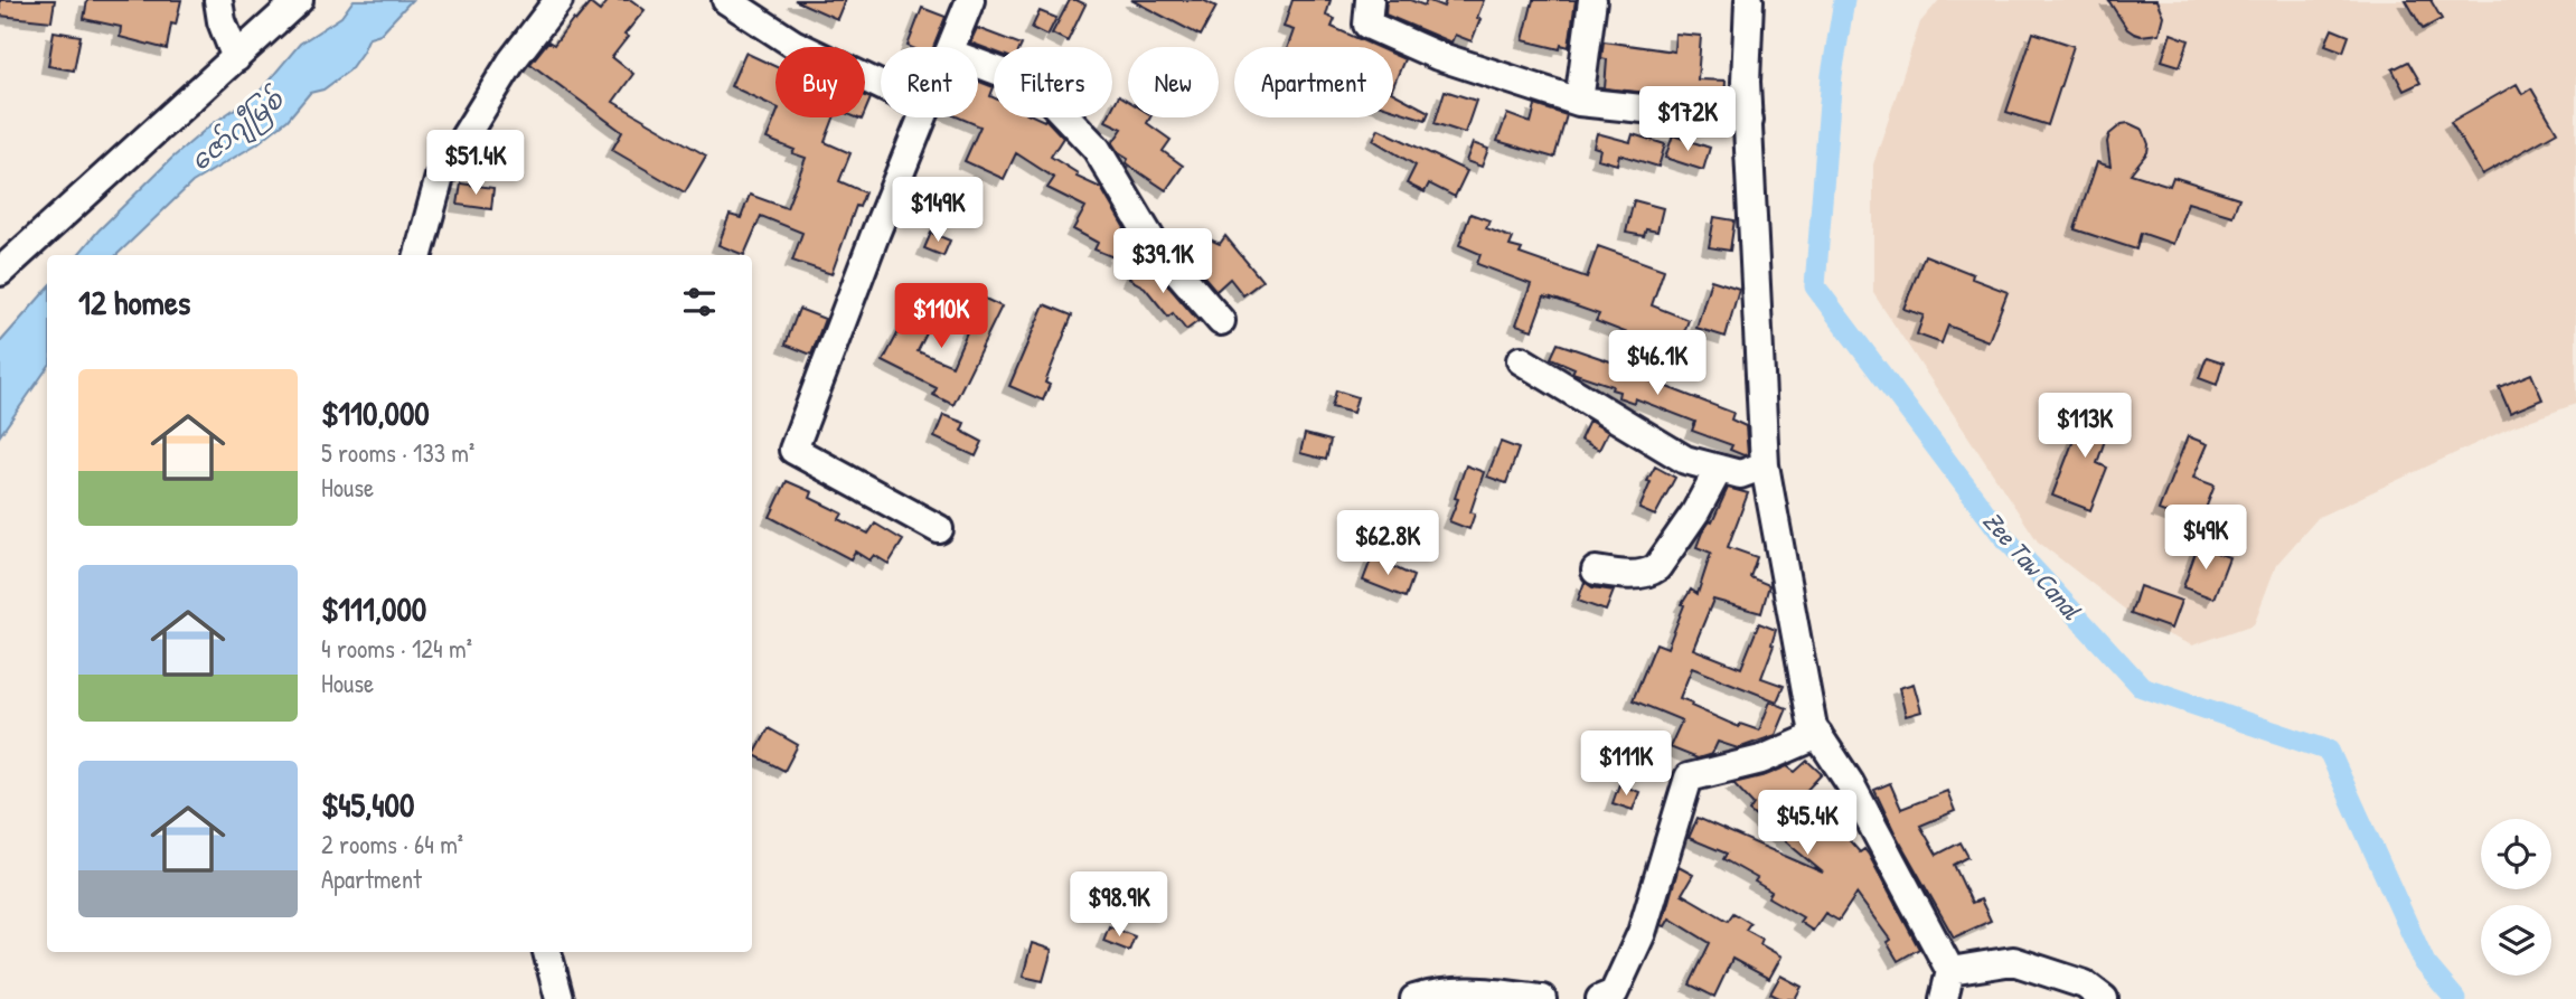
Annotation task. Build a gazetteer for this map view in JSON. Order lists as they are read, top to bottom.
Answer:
{
  "water": ["ဇော်ဂျီမြစ်", "Zee Taw Canal"],
  "page": {
    "chip": [
      "Buy",
      "Rent",
      "Filters",
      "New",
      "Apartment"
    ],
    "price": [
      "$172K",
      "$51.4K",
      "$149K",
      "$39.1K",
      "$110K",
      "$46.1K",
      "$113K",
      "$49K",
      "$62.8K",
      "$111K",
      "$45.4K",
      "$98.9K"
    ],
    "heading": "12 homes",
    "list": [
      {
        "name": "$110,000",
        "note": "5 rooms · 133 m² · House"
      },
      {
        "name": "$111,000",
        "note": "4 rooms · 124 m² · House"
      },
      {
        "name": "$45,400",
        "note": "2 rooms · 64 m² · Apartment"
      }
    ]
  }
}
